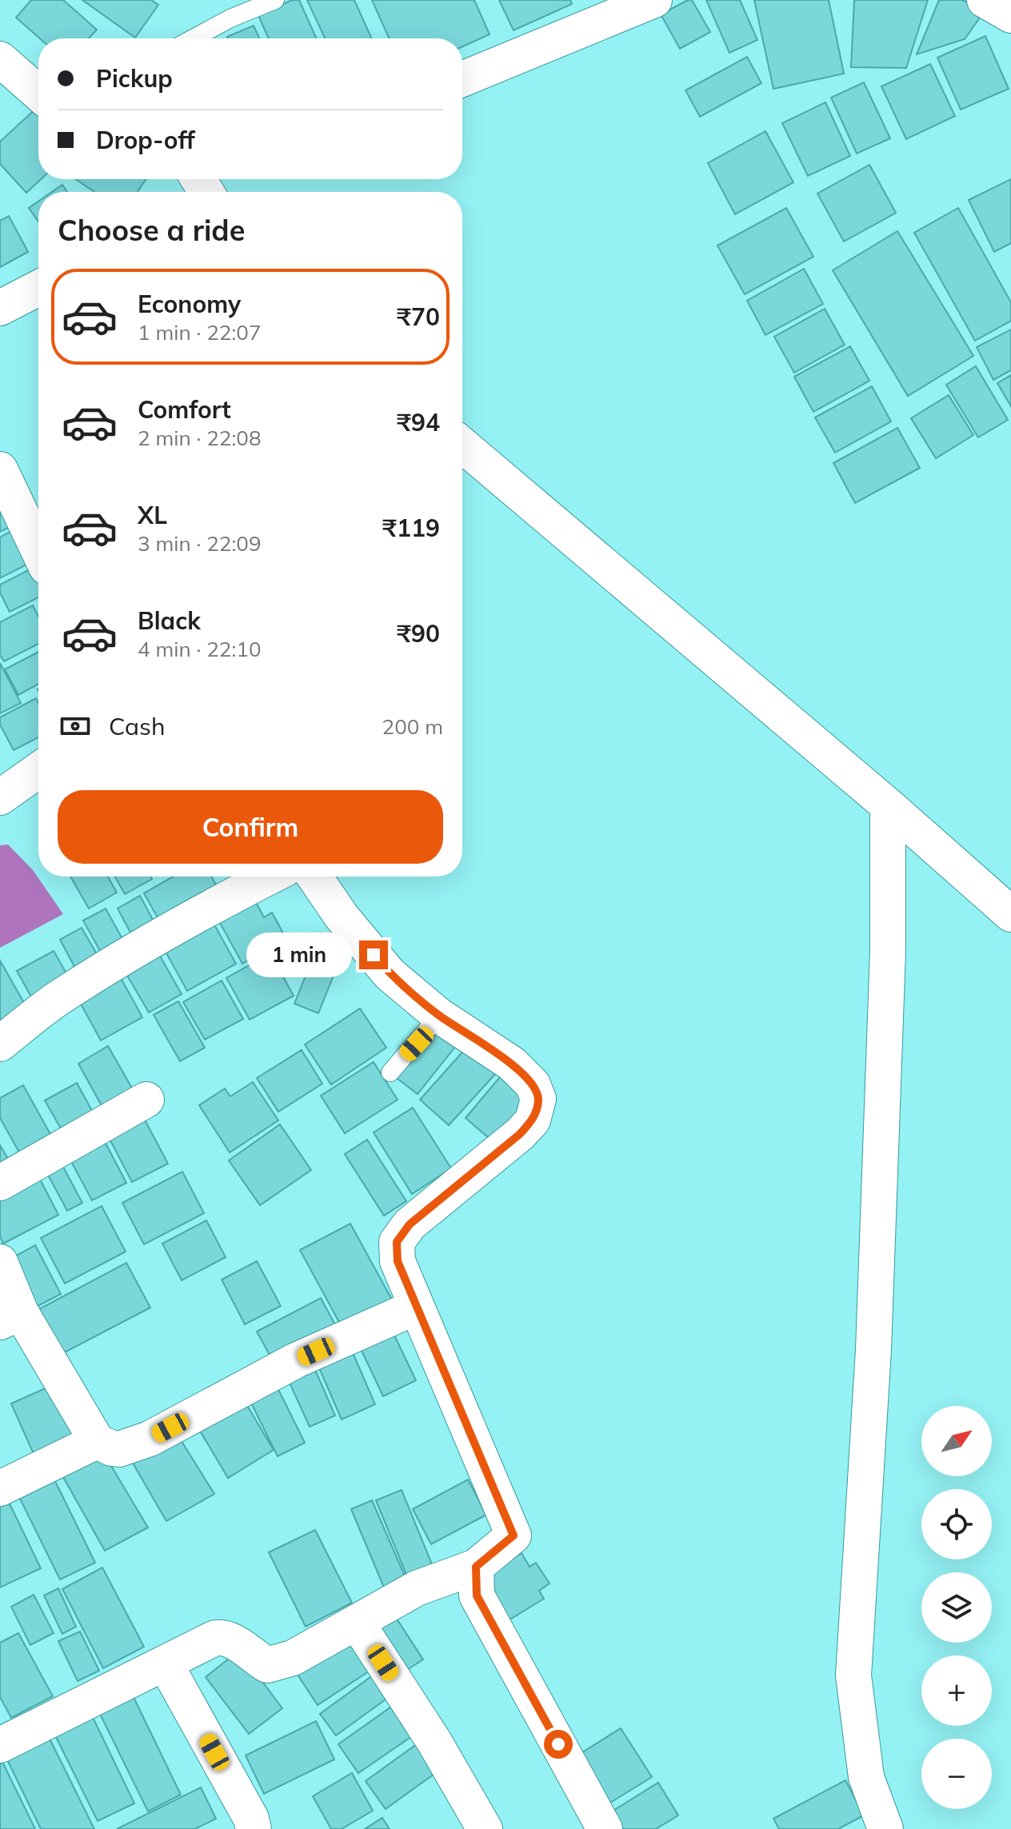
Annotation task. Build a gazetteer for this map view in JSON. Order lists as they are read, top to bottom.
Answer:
{
  "north": "top right",
  "page": {
    "banner": ["Pickup", "Drop-off"],
    "heading": "Choose a ride",
    "list": [
      {
        "name": "Economy",
        "note": "1 min · 22:07",
        "value": "₹70"
      },
      {
        "name": "Comfort",
        "note": "2 min · 22:08",
        "value": "₹94"
      },
      {
        "name": "XL",
        "note": "3 min · 22:09",
        "value": "₹119"
      },
      {
        "name": "Black",
        "note": "4 min · 22:10",
        "value": "₹90"
      }
    ],
    "pay": ["Cash", "200 m"],
    "buttons": "Confirm",
    "bubble": "1 min",
    "map_buttons": ["+", "−"]
  }
}
